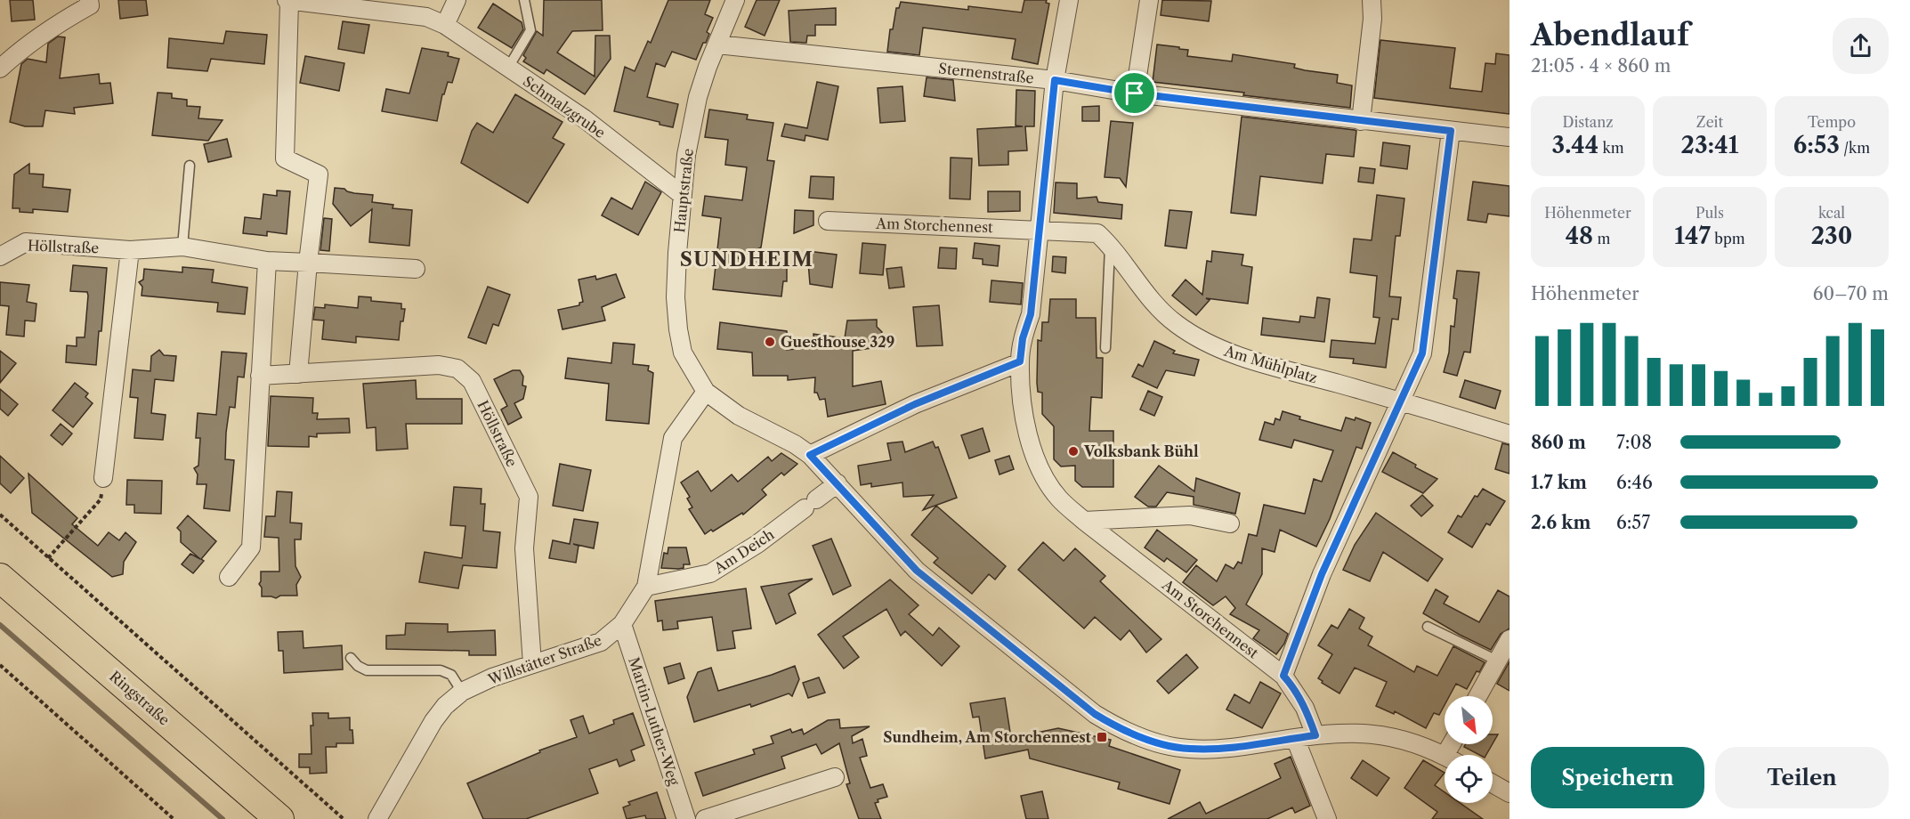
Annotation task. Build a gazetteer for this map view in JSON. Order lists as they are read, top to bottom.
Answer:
{
  "streets": {
    "main road": ["Ringstraße"],
    "street": [
      "Sternenstraße",
      "Schmalzgrube",
      "Hauptstraße",
      "Am Storchennest",
      "Höllstraße",
      "Am Mühlplatz",
      "Am Deich",
      "Willstätter Straße",
      "Martin-Luther-Weg"
    ]
  },
  "crossings": [
    ["Sternenstraße", "Hauptstraße"],
    ["Sternenstraße", "Am Storchennest"],
    ["Schmalzgrube", "Hauptstraße"],
    ["Hauptstraße", "Am Storchennest"],
    ["Hauptstraße", "Am Deich"],
    ["Hauptstraße", "Willstätter Straße"],
    ["Am Storchennest", "Am Mühlplatz"],
    ["Höllstraße", "Willstätter Straße"],
    ["Am Deich", "Willstätter Straße"],
    ["Willstätter Straße", "Martin-Luther-Weg"]
  ],
  "districts": ["SUNDHEIM"],
  "places": {
    "other": ["Guesthouse 329", "Volksbank Bühl"],
    "transit": ["Sundheim, Am Storchennest"]
  },
  "north": "bottom right",
  "page": {
    "heading": ["Abendlauf", "21:05 · 4 × 860 m"],
    "stats": [
      ["Distanz", "3.44 km"],
      ["Zeit", "23:41"],
      ["Tempo", "6:53 /km"],
      ["Höhenmeter", "48 m"],
      ["Puls", "147 bpm"],
      ["kcal", "230"]
    ],
    "chart": ["Höhenmeter", "60–70 m"],
    "list": [
      {
        "name": "860 m",
        "note": "7:08"
      },
      {
        "name": "1.7 km",
        "note": "6:46"
      },
      {
        "name": "2.6 km",
        "note": "6:57"
      }
    ],
    "buttons": ["Speichern", "Teilen"]
  }
}
